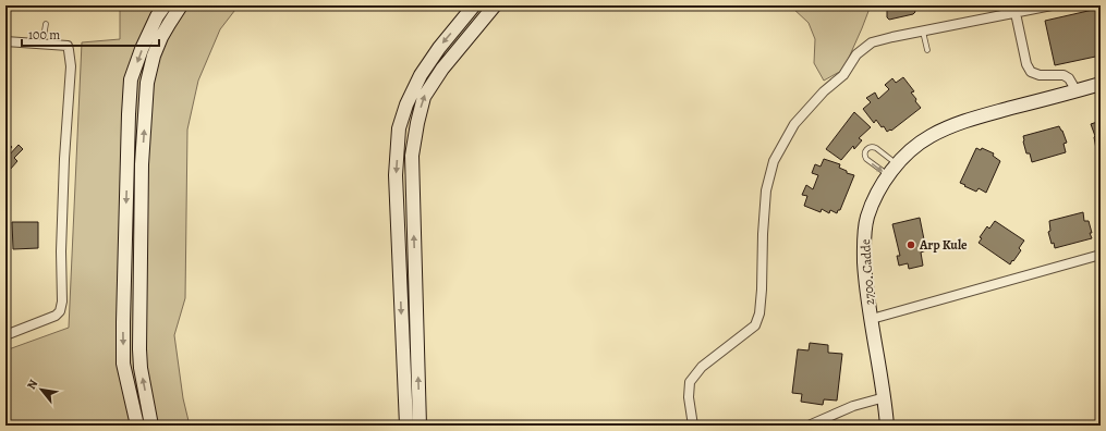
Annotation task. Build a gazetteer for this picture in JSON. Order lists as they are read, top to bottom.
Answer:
{
  "streets": {
    "street": ["2700. Cadde"]
  },
  "places": ["Arp Kule"],
  "scale_bar": "100 m",
  "north": "top left"
}
